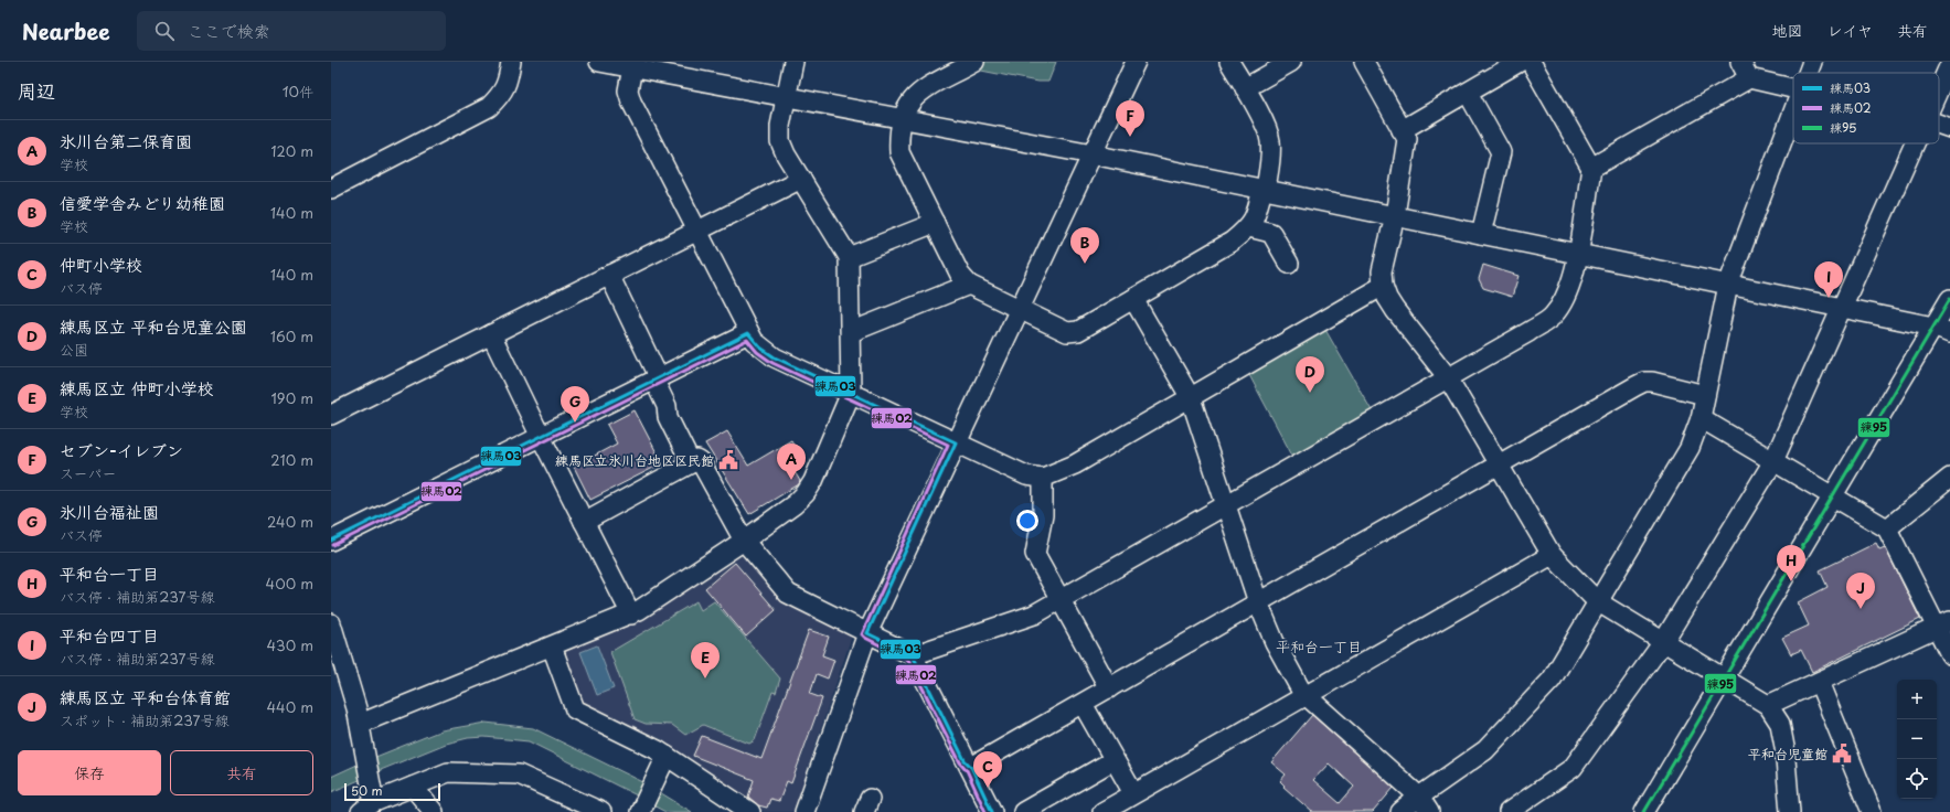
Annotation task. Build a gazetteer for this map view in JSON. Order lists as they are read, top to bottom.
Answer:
{
  "districts": ["平和台一丁目"],
  "places": {
    "public building": ["練馬区立氷川台地区区民館", "平和台児童館"]
  },
  "lines": ["transit line 練95", "transit line 練馬03", "transit line 練馬02"],
  "legend": ["練馬03", "練馬02", "練95"],
  "scale_bar": "50 m",
  "page": {
    "header": "Nearbee",
    "search": "ここで検索",
    "nav": ["地図", "レイヤ", "共有"],
    "heading": ["周辺", "10件"],
    "pins": [
      "F",
      "B",
      "I",
      "D",
      "G",
      "A",
      "H",
      "J",
      "E",
      "C"
    ],
    "list": [
      {
        "mark": "A",
        "name": "氷川台第二保育園",
        "note": "学校",
        "value": "120 m"
      },
      {
        "mark": "B",
        "name": "信愛学舎みどり幼稚園",
        "note": "学校",
        "value": "140 m"
      },
      {
        "mark": "C",
        "name": "仲町小学校",
        "note": "バス停",
        "value": "140 m"
      },
      {
        "mark": "D",
        "name": "練馬区立 平和台児童公園",
        "note": "公園",
        "value": "160 m"
      },
      {
        "mark": "E",
        "name": "練馬区立 仲町小学校",
        "note": "学校",
        "value": "190 m"
      },
      {
        "mark": "F",
        "name": "セブン-イレブン",
        "note": "スーパー",
        "value": "210 m"
      },
      {
        "mark": "G",
        "name": "氷川台福祉園",
        "note": "バス停",
        "value": "240 m"
      },
      {
        "mark": "H",
        "name": "平和台一丁目",
        "note": "バス停 · 補助第237号線",
        "value": "400 m"
      },
      {
        "mark": "I",
        "name": "平和台四丁目",
        "note": "バス停 · 補助第237号線",
        "value": "430 m"
      },
      {
        "mark": "J",
        "name": "練馬区立 平和台体育館",
        "note": "スポット · 補助第237号線",
        "value": "440 m"
      }
    ],
    "map_buttons": ["+", "−"],
    "buttons": ["保存", "共有"],
    "scale": "50 m"
  }
}
